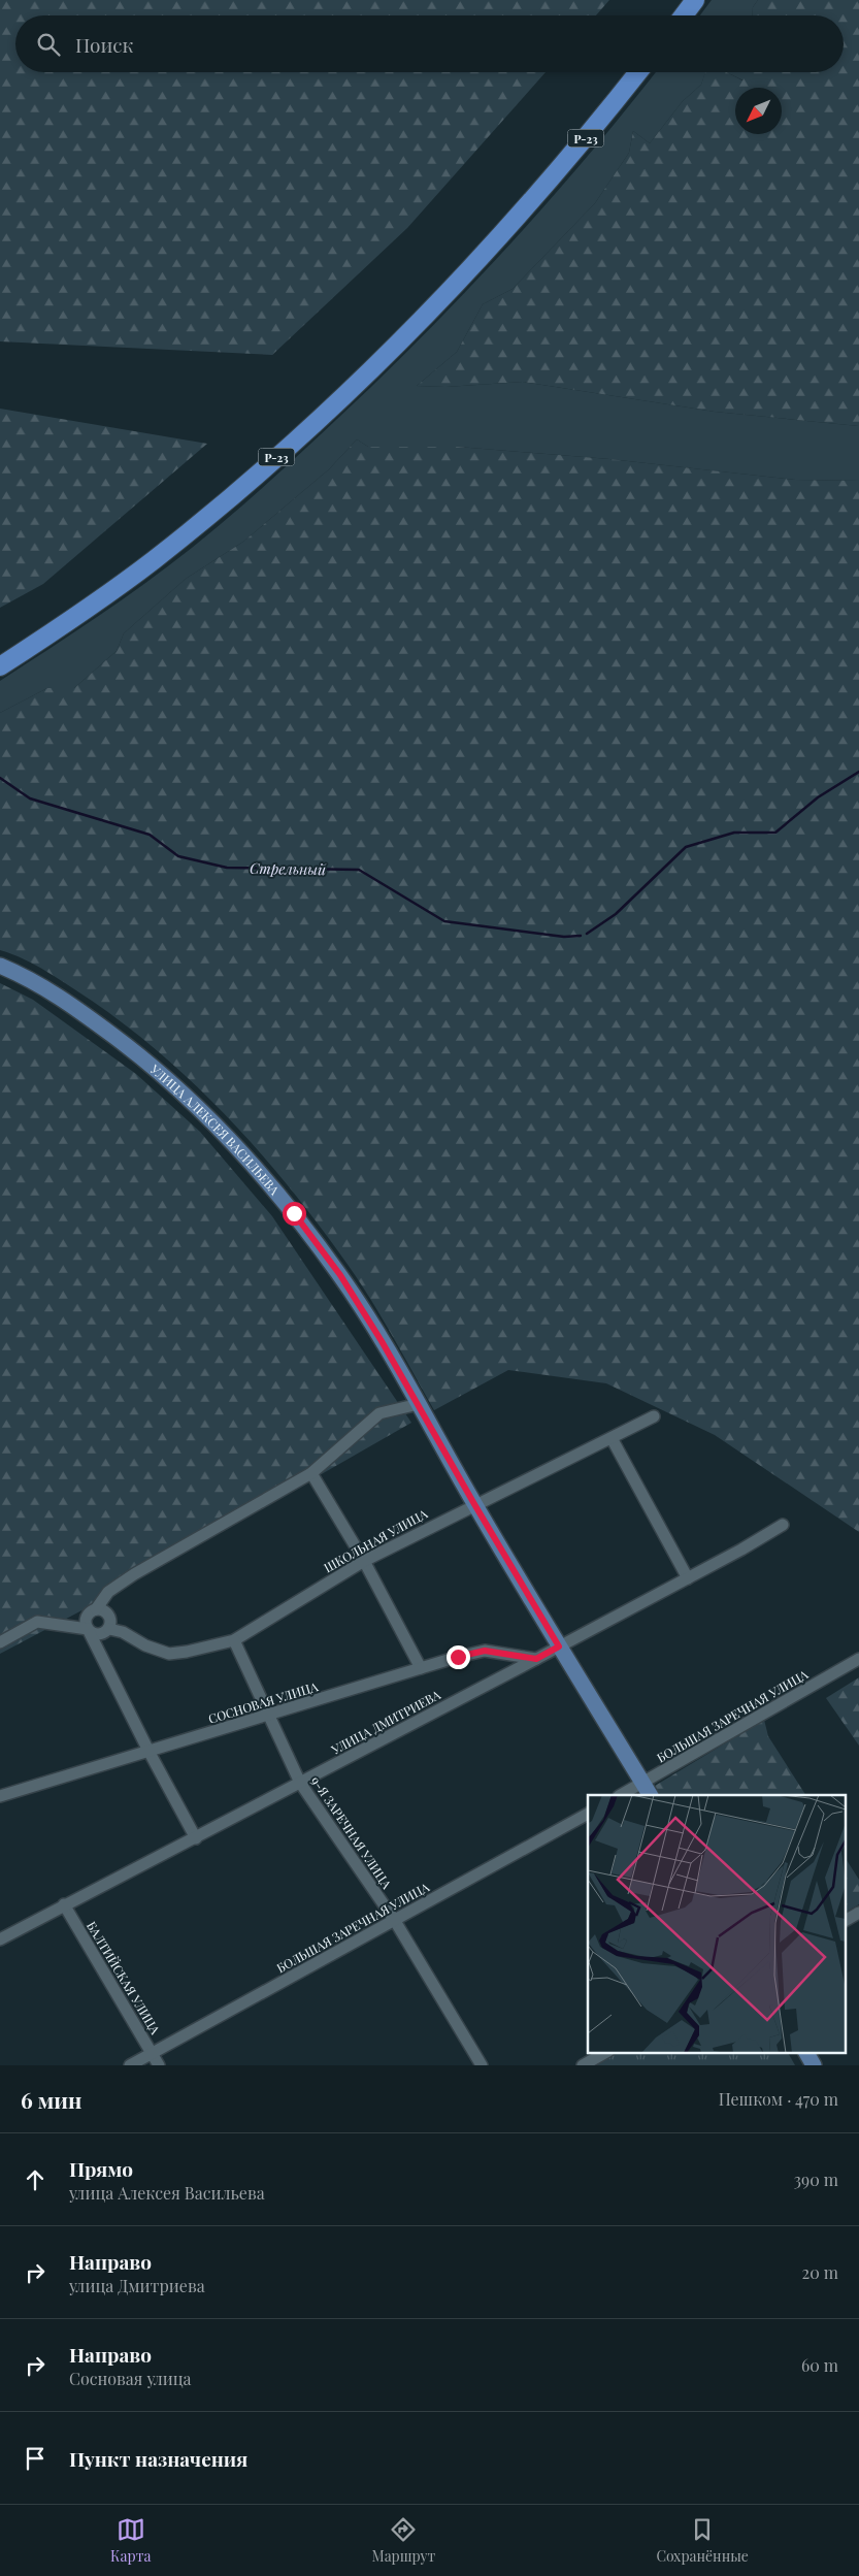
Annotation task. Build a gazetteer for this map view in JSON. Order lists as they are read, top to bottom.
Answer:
{
  "streets": {
    "highway": ["Р-23"],
    "main road": ["УЛИЦА АЛЕКСЕЯ ВАСИЛЬЕВА"],
    "street": [
      "ШКОЛЬНАЯ УЛИЦА",
      "СОСНОВАЯ УЛИЦА",
      "БОЛЬШАЯ ЗАРЕЧНАЯ УЛИЦА",
      "УЛИЦА ДМИТРИЕВА",
      "9-Я ЗАРЕЧНАЯ УЛИЦА",
      "БАЛТИЙСКАЯ УЛИЦА"
    ]
  },
  "crossings": [
    ["УЛИЦА АЛЕКСЕЯ ВАСИЛЬЕВА", "ШКОЛЬНАЯ УЛИЦА"],
    ["УЛИЦА АЛЕКСЕЯ ВАСИЛЬЕВА", "БОЛЬШАЯ ЗАРЕЧНАЯ УЛИЦА"],
    ["УЛИЦА АЛЕКСЕЯ ВАСИЛЬЕВА", "УЛИЦА ДМИТРИЕВА"],
    ["ШКОЛЬНАЯ УЛИЦА", "9-Я ЗАРЕЧНАЯ УЛИЦА"],
    ["СОСНОВАЯ УЛИЦА", "УЛИЦА ДМИТРИЕВА"],
    ["СОСНОВАЯ УЛИЦА", "9-Я ЗАРЕЧНАЯ УЛИЦА"],
    ["БОЛЬШАЯ ЗАРЕЧНАЯ УЛИЦА", "9-Я ЗАРЕЧНАЯ УЛИЦА"],
    ["БОЛЬШАЯ ЗАРЕЧНАЯ УЛИЦА", "БАЛТИЙСКАЯ УЛИЦА"],
    ["УЛИЦА ДМИТРИЕВА", "9-Я ЗАРЕЧНАЯ УЛИЦА"],
    ["УЛИЦА ДМИТРИЕВА", "БАЛТИЙСКАЯ УЛИЦА"]
  ],
  "water": ["Стрельный"],
  "north": "bottom left",
  "page": {
    "search": "Поиск",
    "heading": ["6 мин", "Пешком · 470 m"],
    "list": [
      ["Прямо", "улица Алексея Васильева", "390 m"],
      ["Направо", "улица Дмитриева", "20 m"],
      ["Направо", "Сосновая улица", "60 m"],
      "Пункт назначения"
    ],
    "nav": ["Карта", "Маршрут", "Сохранённые"]
  }
}
